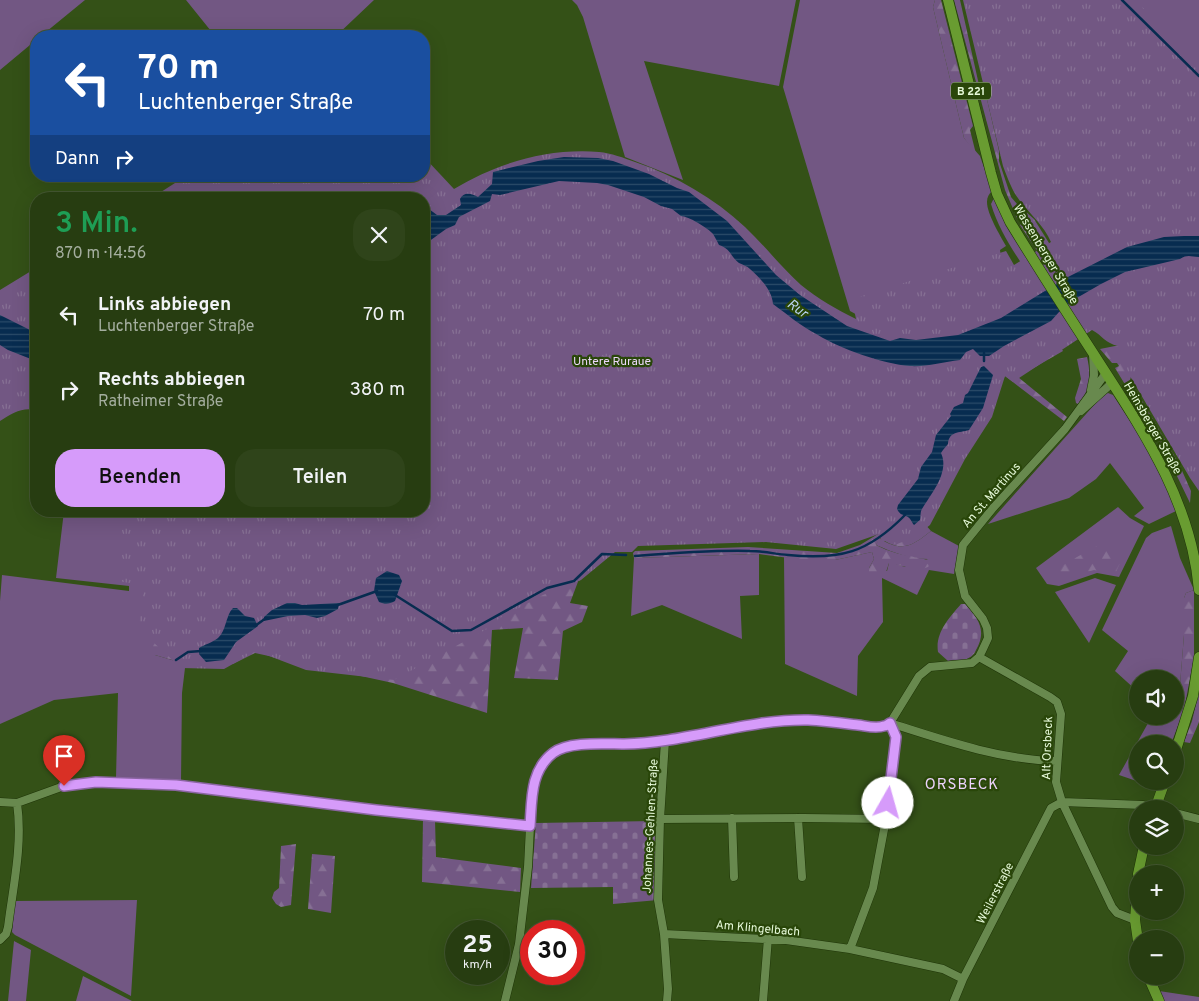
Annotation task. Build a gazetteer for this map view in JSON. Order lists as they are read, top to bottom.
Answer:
{
  "streets": {
    "main road": ["B 221", "Wassenberger Straße", "Heinsberger Straße"],
    "street": [
      "An St. Martinus",
      "Alt Orsbeck",
      "Johannes-Gehlen-Straße",
      "Weilerstraße",
      "Am Klingelbach"
    ]
  },
  "crossings": [
    ["Wassenberger Straße", "Heinsberger Straße"],
    ["Heinsberger Straße", "An St. Martinus"],
    ["An St. Martinus", "Alt Orsbeck"],
    ["Alt Orsbeck", "Weilerstraße"],
    ["Johannes-Gehlen-Straße", "Am Klingelbach"],
    ["Weilerstraße", "Am Klingelbach"]
  ],
  "districts": ["ORSBECK"],
  "water": ["Rur"],
  "parks": ["Untere Ruraue"],
  "page": {
    "turn": ["70 m", "Luchtenberger Straße"],
    "then": "Dann",
    "heading": ["3 Min.", "870 m · 14:56"],
    "list": [
      {
        "name": "Links abbiegen",
        "note": "Luchtenberger Straße",
        "value": "70 m"
      },
      {
        "name": "Rechts abbiegen",
        "note": "Ratheimer Straße",
        "value": "380 m"
      }
    ],
    "buttons": ["Beenden", "Teilen"],
    "map_buttons": ["+", "−"],
    "speed": "25 km/h",
    "limit": "30"
  }
}
